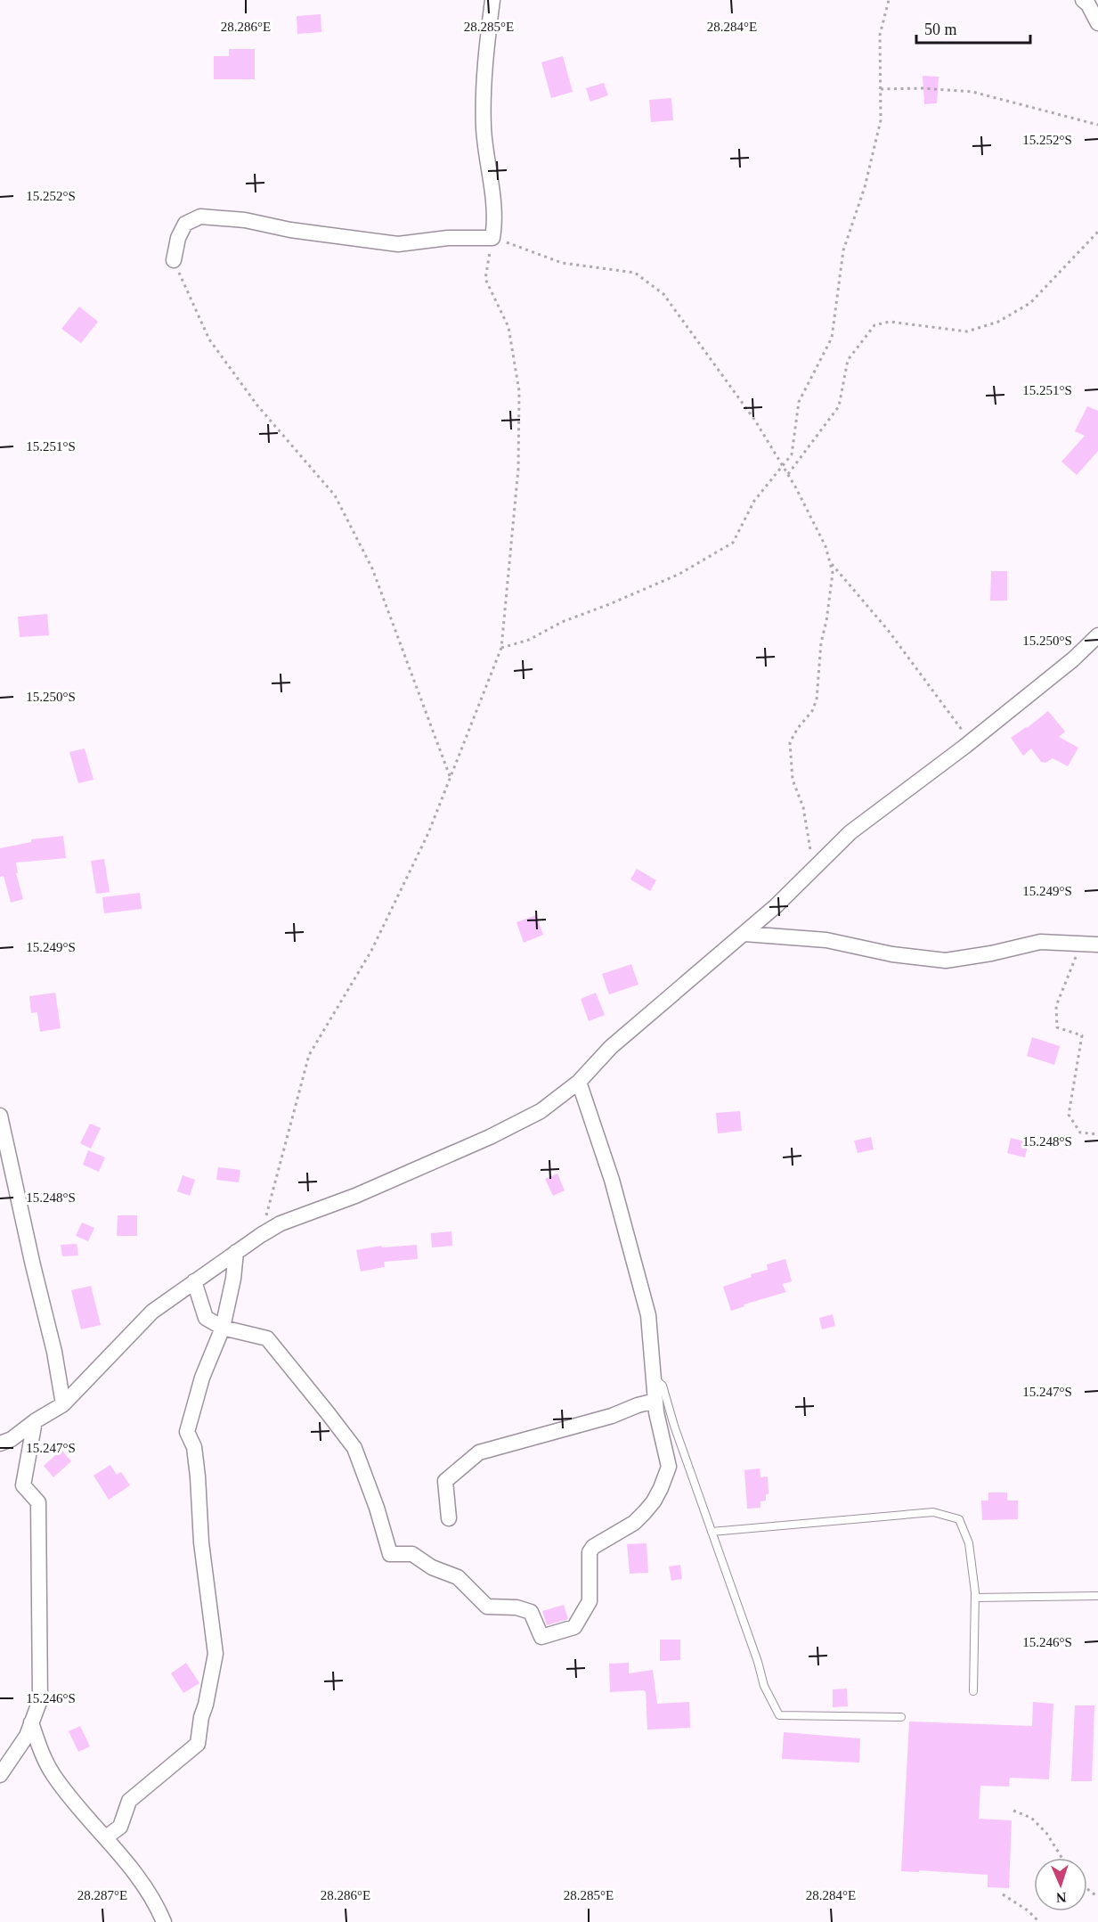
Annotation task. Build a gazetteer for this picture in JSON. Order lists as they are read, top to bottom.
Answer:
{
  "scale_bar": "50 m",
  "north": "bottom",
  "coordinates": [
    "28.286°E",
    "28.285°E",
    "28.284°E",
    "15.252°S",
    "15.251°S",
    "15.250°S",
    "15.249°S",
    "15.248°S",
    "15.247°S",
    "15.246°S",
    "28.287°E"
  ]
}
